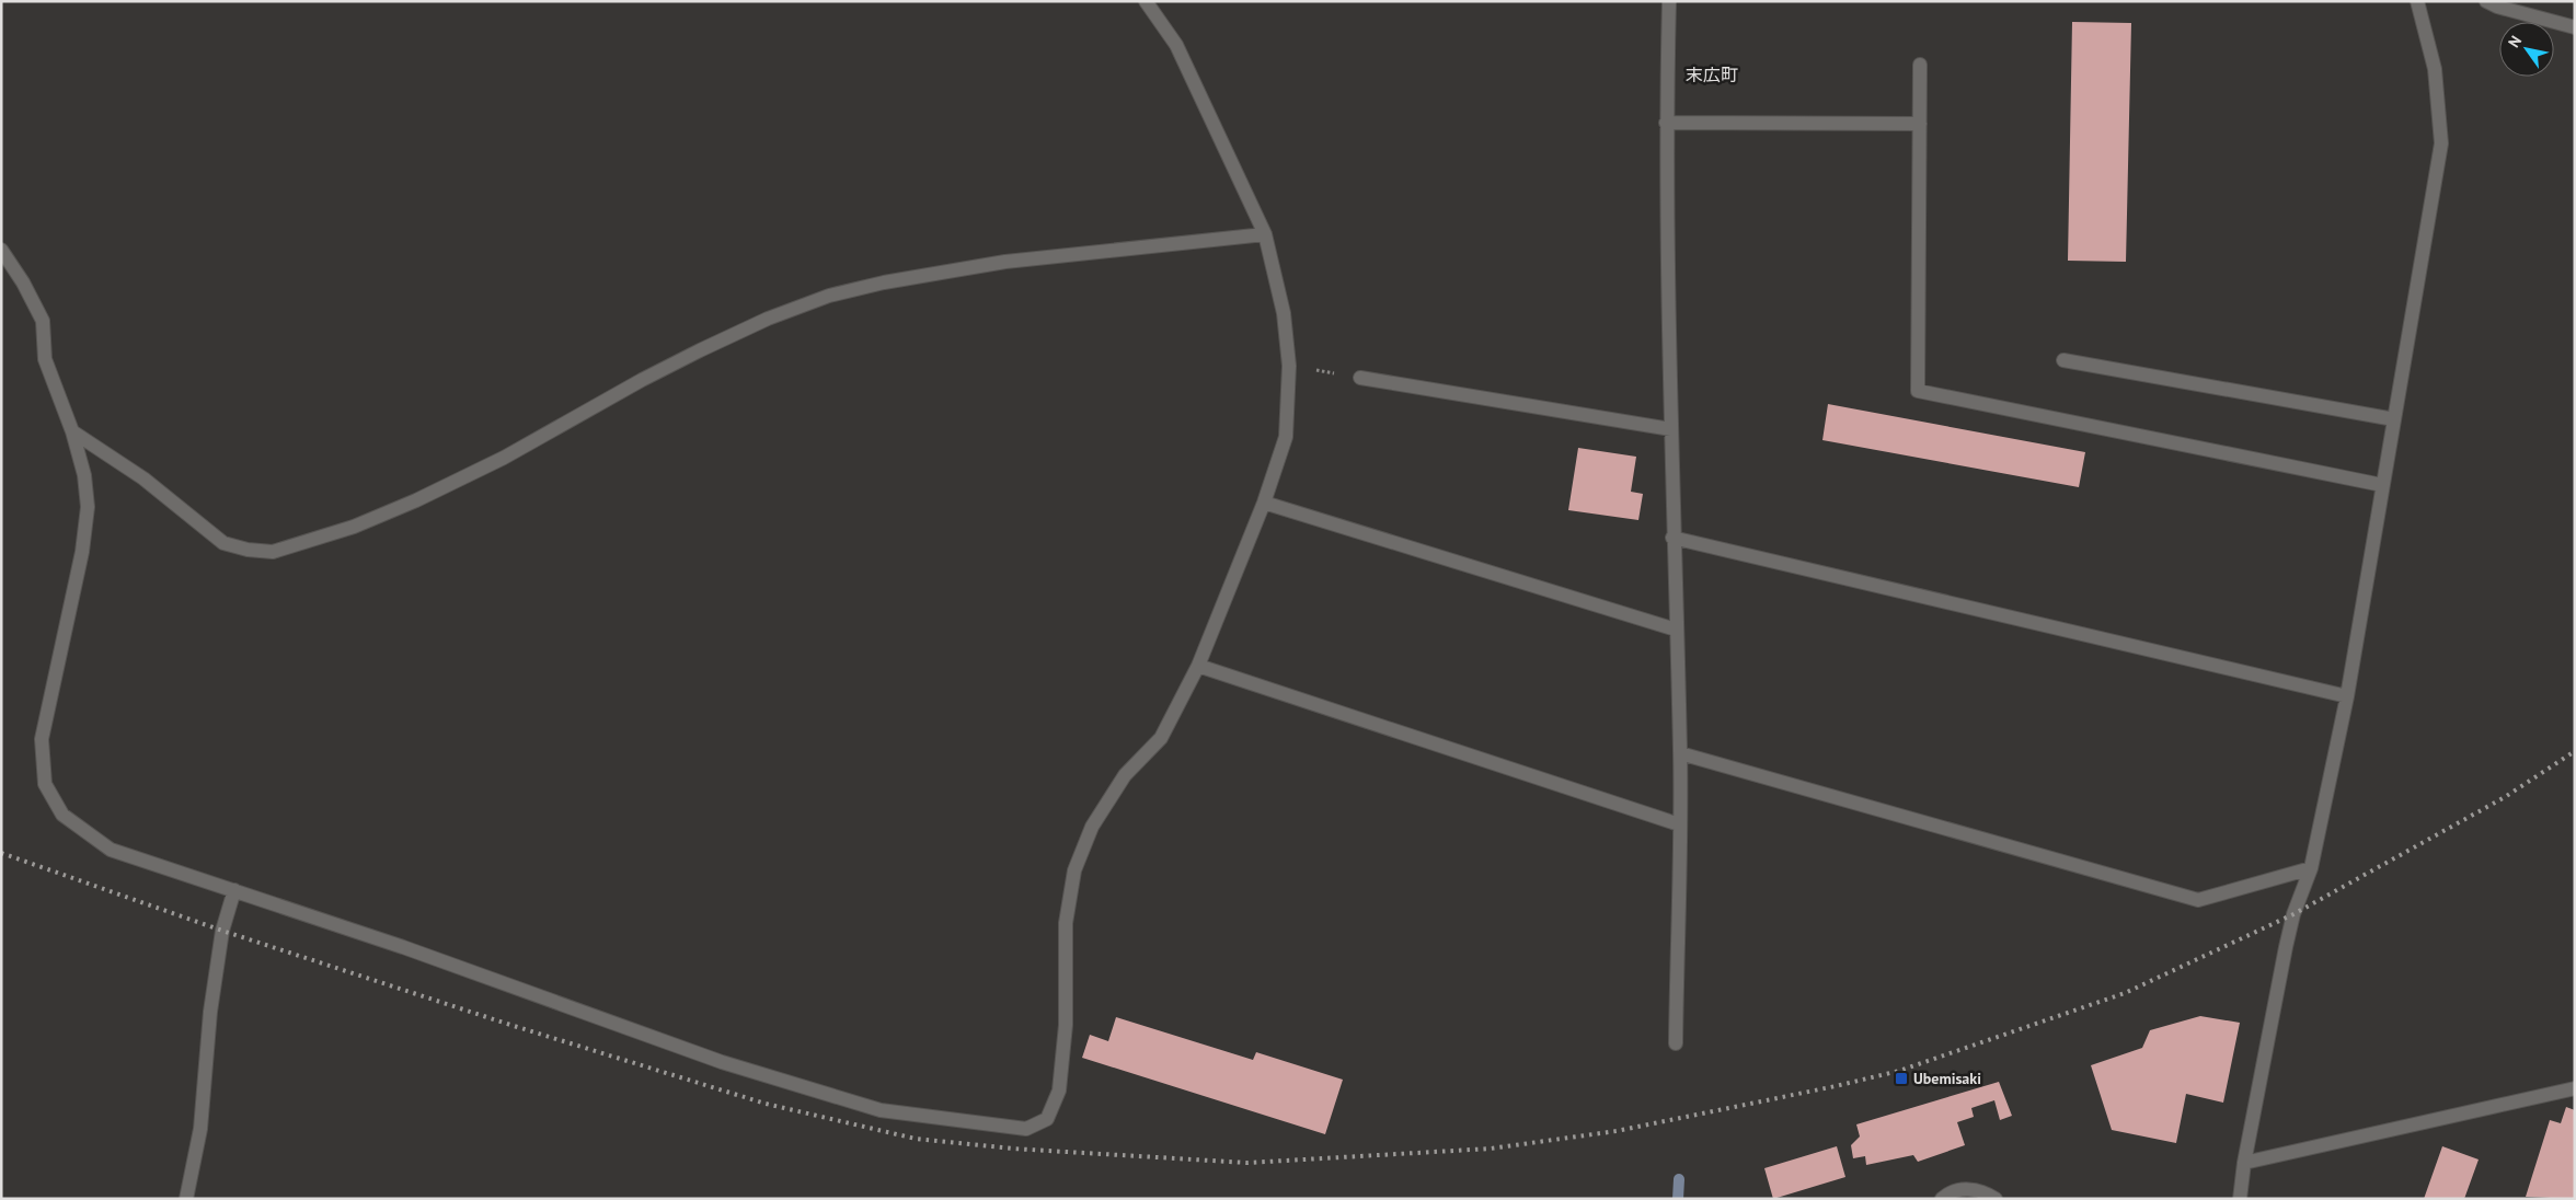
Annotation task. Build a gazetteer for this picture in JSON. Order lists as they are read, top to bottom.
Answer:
{
  "districts": ["末広町"],
  "places": {
    "transit": ["Ubemisaki"]
  },
  "north": "top left"
}
